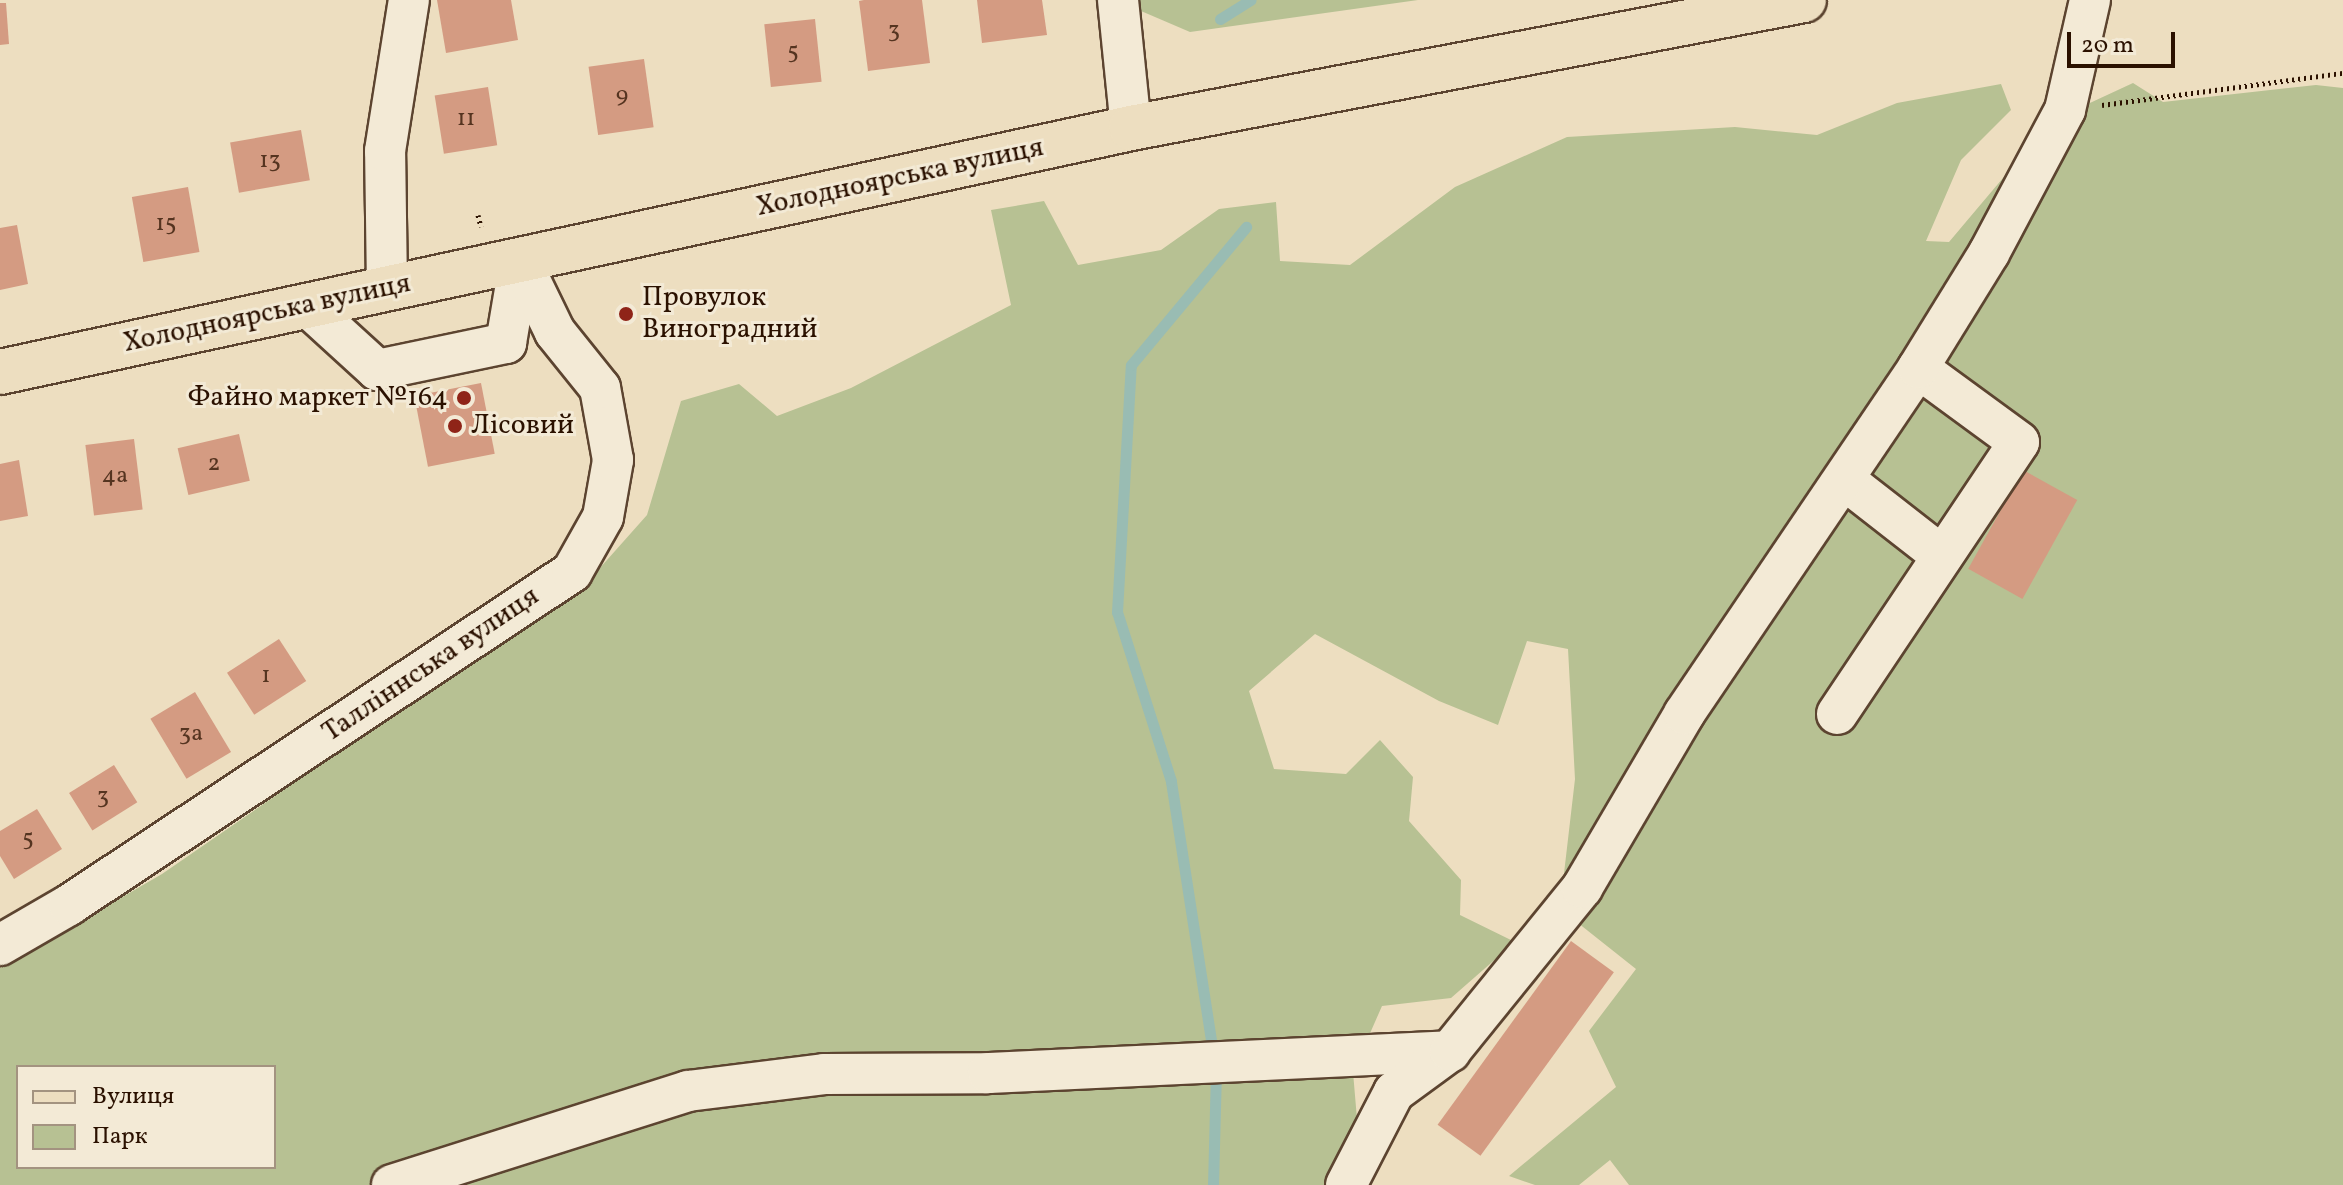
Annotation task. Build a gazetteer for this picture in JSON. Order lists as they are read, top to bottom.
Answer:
{
  "streets": {
    "main road": ["Холодноярська вулиця"],
    "street": ["Талліннська вулиця"]
  },
  "crossings": [
    ["Холодноярська вулиця", "Талліннська вулиця"]
  ],
  "places": ["Провулок Виноградний", "Файно маркет №164", "Лісовий"],
  "house_numbers": [
    "3",
    "5",
    "9",
    "11",
    "13",
    "15",
    "2",
    "4а",
    "1",
    "3а",
    "3",
    "5"
  ],
  "legend": ["Вулиця", "Парк"],
  "scale_bar": "20 m"
}
